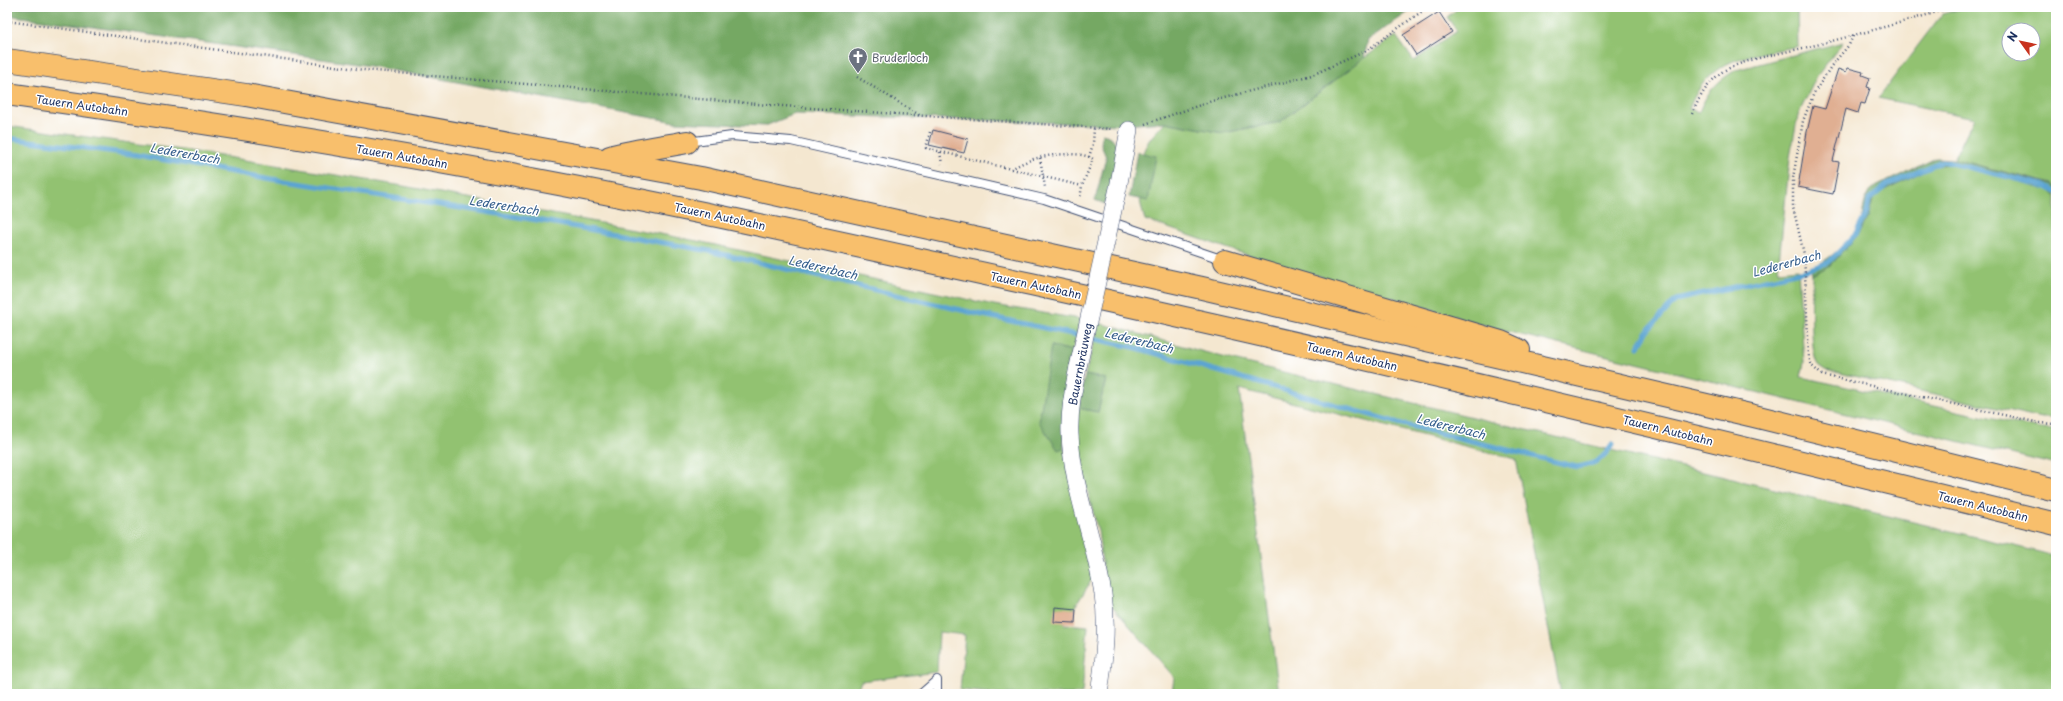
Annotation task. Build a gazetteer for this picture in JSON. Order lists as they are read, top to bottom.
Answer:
{
  "streets": {
    "highway": ["Tauern Autobahn"],
    "street": ["Bauernbräuweg"]
  },
  "water": ["Ledererbach"],
  "places": {
    "church": ["Bruderloch"]
  },
  "north": "top left"
}
